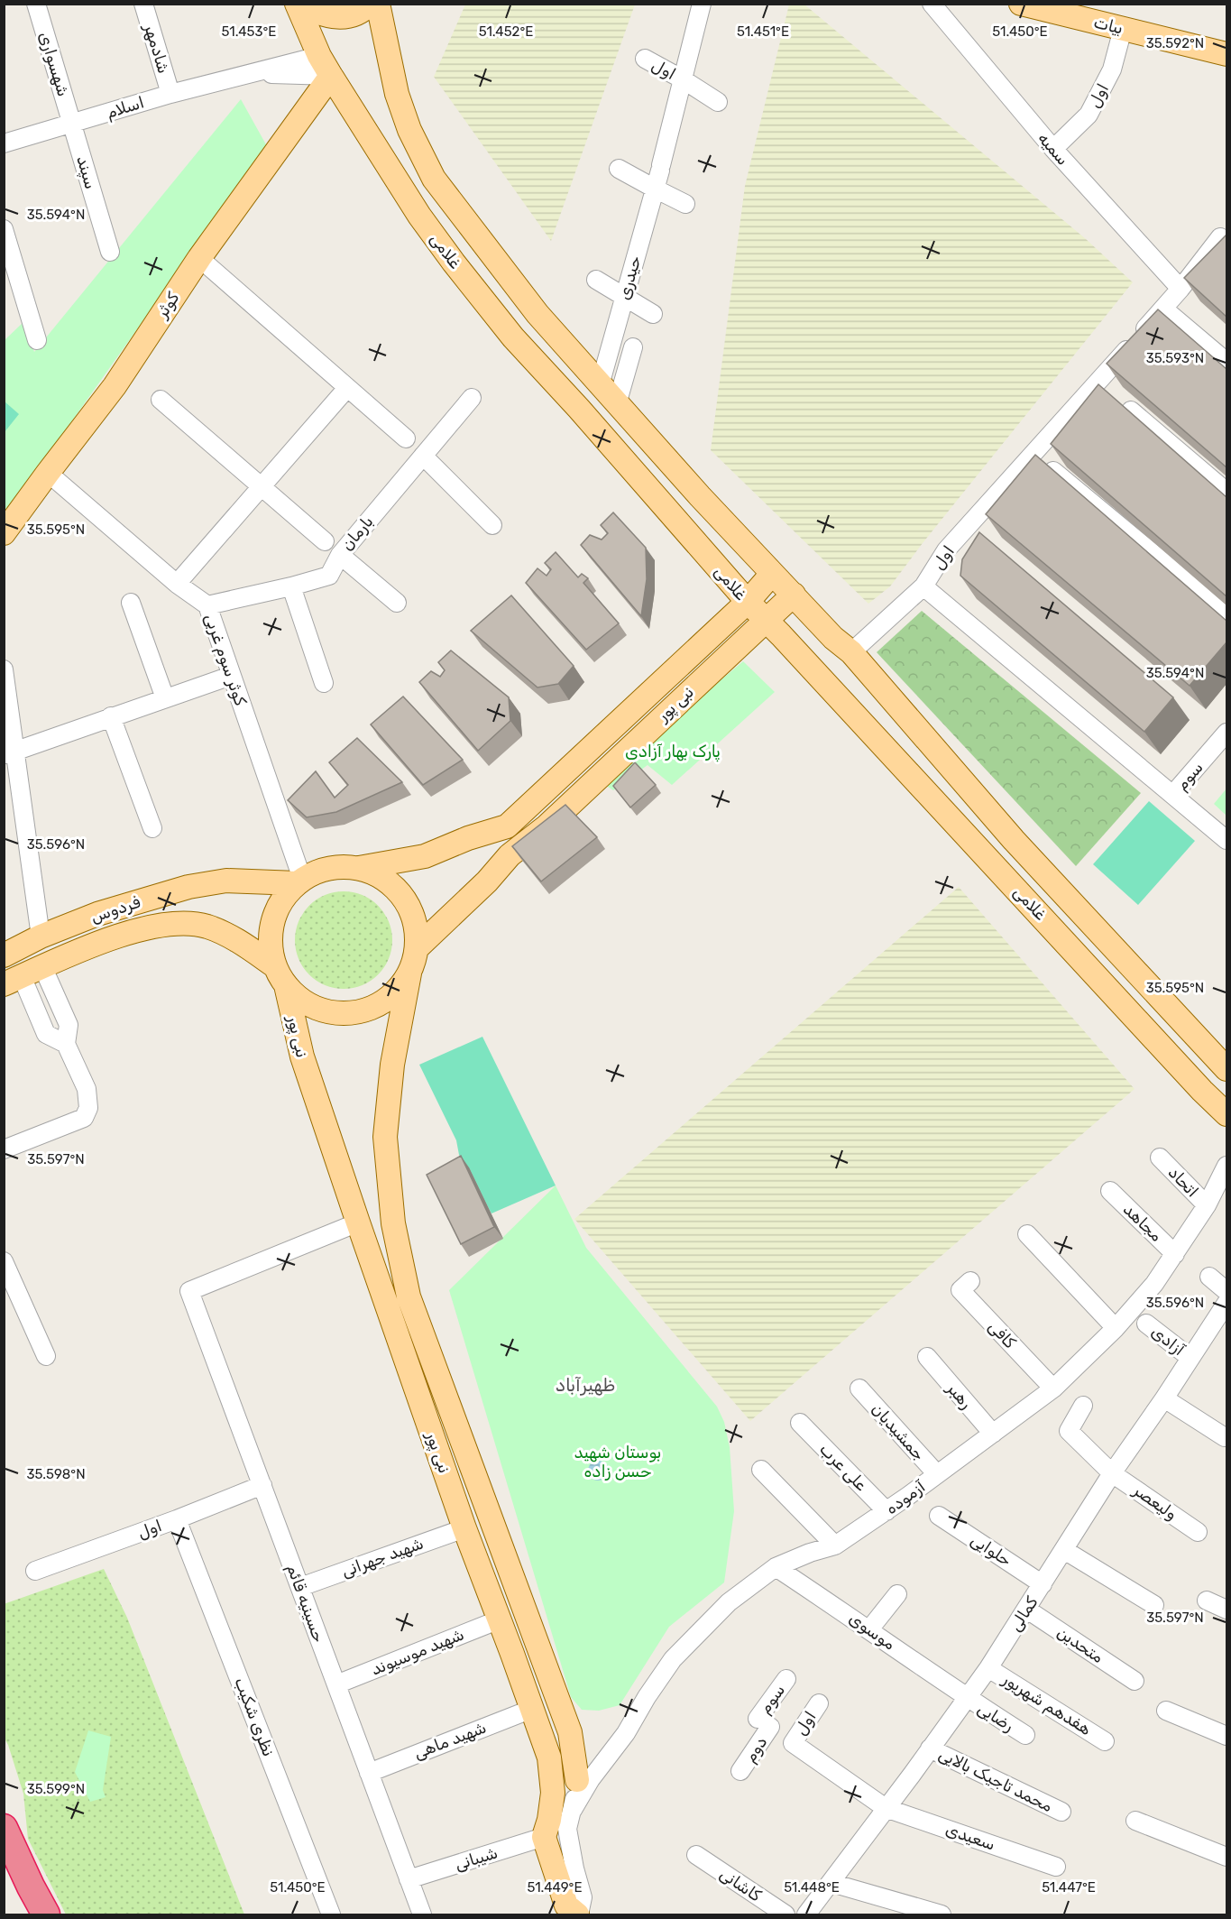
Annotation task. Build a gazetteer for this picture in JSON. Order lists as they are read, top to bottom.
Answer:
{
  "streets": {
    "main road": [
      "بیات",
      "غلامی",
      "کوثر",
      "نبی پور",
      "فردوس"
    ],
    "street": [
      "شادمهر",
      "شهسواری",
      "اول",
      "اسلام",
      "سمیه",
      "سپند",
      "حیدری",
      "بارمان",
      "کوثر سوم غربی",
      "سوم",
      "اتحاد",
      "مجاهد",
      "کافی",
      "آزادی",
      "رهبر",
      "جمشیدیان",
      "علی عرب",
      "آزموده",
      "ولیعصر",
      "حلوایی",
      "شهید جهرانی",
      "حسینیه قائم",
      "کمالی",
      "موسوی",
      "متحدین",
      "شهید موسیوند",
      "هفدهم شهریور",
      "نظری شکیب",
      "رضایی",
      "شهید ماهی",
      "دوم",
      "محمد تاجیک بالایی",
      "سعیدی",
      "شیبانی",
      "کاشانی"
    ]
  },
  "crossings": [
    ["بیات", "اول"],
    ["شادمهر", "اسلام"],
    ["شهسواری", "اسلام"],
    ["شهسواری", "سپند"],
    ["اول", "سمیه"],
    ["اول", "حیدری"],
    ["اول", "سوم"],
    ["اول", "حسینیه قائم"],
    ["اول", "نظری شکیب"],
    ["اول", "سعیدی"],
    ["اسلام", "سپند"],
    ["اسلام", "غلامی"],
    ["غلامی", "حیدری"],
    ["غلامی", "کوثر"],
    ["غلامی", "نبی پور"],
    ["کوثر", "کوثر سوم غربی"],
    ["بارمان", "کوثر سوم غربی"],
    ["کوثر سوم غربی", "نبی پور"],
    ["کوثر سوم غربی", "فردوس"],
    ["نبی پور", "فردوس"],
    ["نبی پور", "آزموده"],
    ["نبی پور", "شهید جهرانی"],
    ["نبی پور", "حسینیه قائم"],
    ["نبی پور", "شهید موسیوند"],
    ["نبی پور", "شهید ماهی"],
    ["نبی پور", "شیبانی"],
    ["سوم", "دوم"],
    ["اتحاد", "آزموده"],
    ["مجاهد", "آزموده"],
    ["کافی", "آزموده"],
    ["آزادی", "کمالی"],
    ["رهبر", "آزموده"],
    ["جمشیدیان", "آزموده"],
    ["علی عرب", "آزموده"],
    ["آزموده", "موسوی"],
    ["ولیعصر", "کمالی"],
    ["حلوایی", "کمالی"],
    ["شهید جهرانی", "حسینیه قائم"],
    ["حسینیه قائم", "شهید موسیوند"],
    ["حسینیه قائم", "شهید ماهی"],
    ["حسینیه قائم", "شیبانی"],
    ["کمالی", "موسوی"],
    ["کمالی", "متحدین"],
    ["کمالی", "هفدهم شهریور"],
    ["کمالی", "رضایی"],
    ["کمالی", "محمد تاجیک بالایی"],
    ["کمالی", "سعیدی"],
    ["موسوی", "رضایی"]
  ],
  "districts": ["ظهیرآباد"],
  "parks": ["پارک بهار آزادی", "بوستان شهید حسن زاده"],
  "coordinates": [
    "51.453°E",
    "51.452°E",
    "51.451°E",
    "51.450°E",
    "35.592°N",
    "35.594°N",
    "35.593°N",
    "35.595°N",
    "35.596°N",
    "35.597°N",
    "35.598°N",
    "35.599°N",
    "51.449°E",
    "51.448°E",
    "51.447°E"
  ]
}
